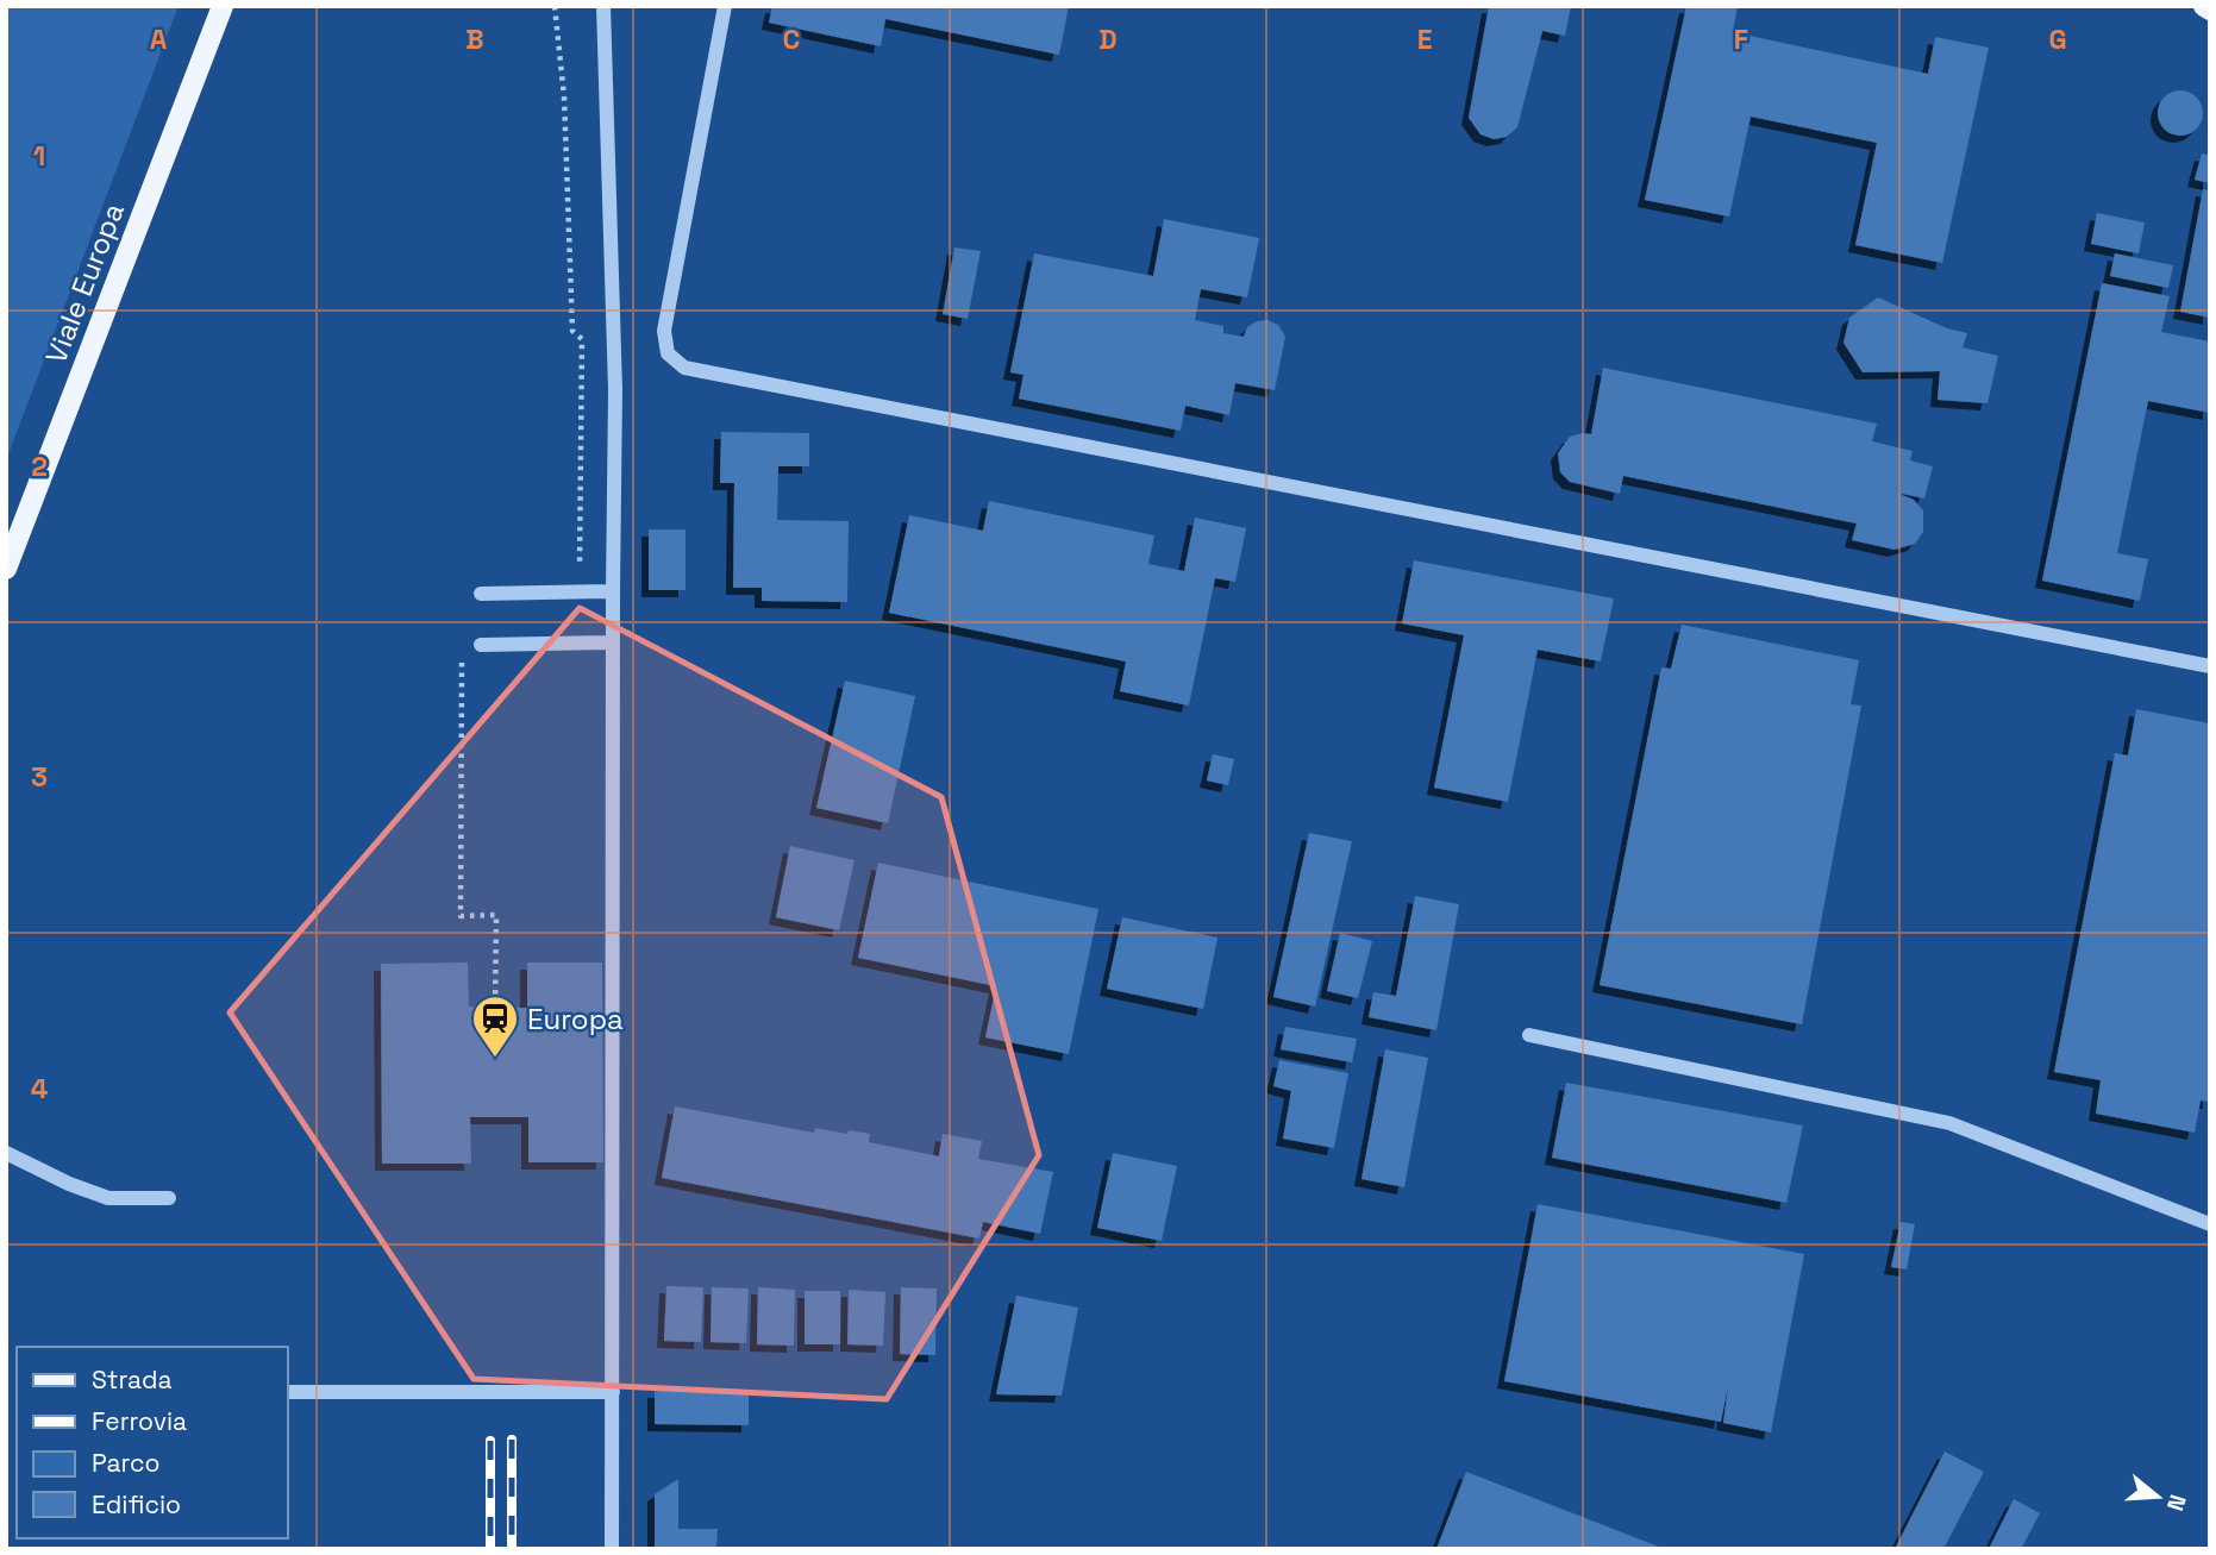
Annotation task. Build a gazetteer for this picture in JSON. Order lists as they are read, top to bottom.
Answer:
{
  "streets": {
    "main road": ["Viale Europa"]
  },
  "places": {
    "station": ["Europa"]
  },
  "legend": [
    "Strada",
    "Ferrovia",
    "Parco",
    "Edificio"
  ],
  "north": "right",
  "grid": {
    "columns": [
      "A",
      "B",
      "C",
      "D",
      "E",
      "F",
      "G"
    ],
    "rows": [
      "1",
      "2",
      "3",
      "4"
    ]
  }
}
